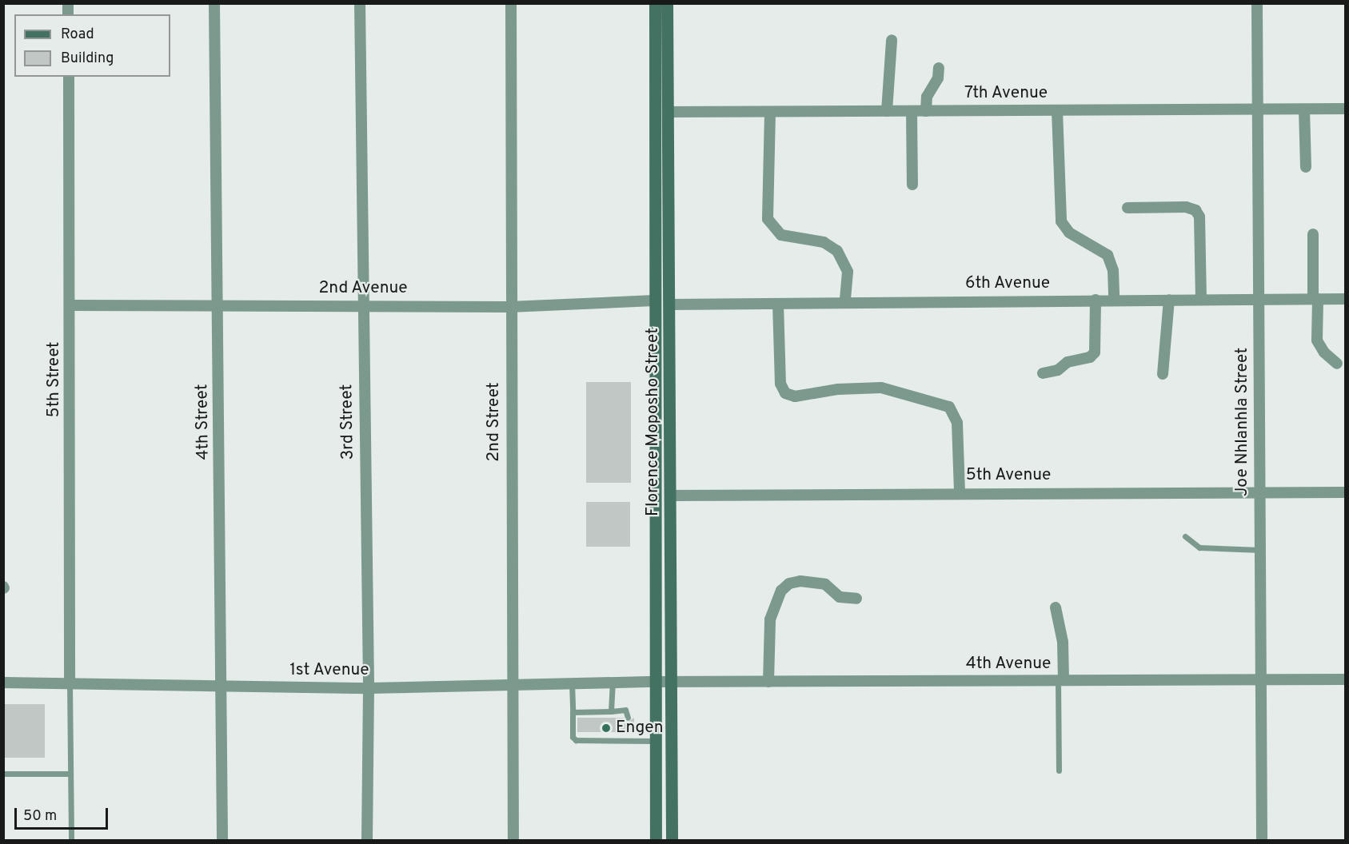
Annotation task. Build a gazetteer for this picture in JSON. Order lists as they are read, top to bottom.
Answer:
{
  "streets": {
    "street": [
      "7th Avenue",
      "6th Avenue",
      "2nd Avenue",
      "5th Street",
      "4th Street",
      "3rd Street",
      "2nd Street",
      "Florence Moposho Street",
      "Joe Nhlanhla Street",
      "5th Avenue",
      "4th Avenue",
      "1st Avenue"
    ]
  },
  "crossings": [
    ["7th Avenue", "Florence Moposho Street"],
    ["7th Avenue", "Joe Nhlanhla Street"],
    ["6th Avenue", "Florence Moposho Street"],
    ["6th Avenue", "Joe Nhlanhla Street"],
    ["2nd Avenue", "5th Street"],
    ["2nd Avenue", "4th Street"],
    ["2nd Avenue", "3rd Street"],
    ["2nd Avenue", "2nd Street"],
    ["2nd Avenue", "Florence Moposho Street"],
    ["5th Street", "1st Avenue"],
    ["4th Street", "1st Avenue"],
    ["3rd Street", "1st Avenue"],
    ["2nd Street", "1st Avenue"],
    ["Florence Moposho Street", "5th Avenue"],
    ["Florence Moposho Street", "4th Avenue"],
    ["Florence Moposho Street", "1st Avenue"],
    ["Joe Nhlanhla Street", "5th Avenue"],
    ["Joe Nhlanhla Street", "4th Avenue"],
    ["4th Avenue", "1st Avenue"]
  ],
  "places": ["Engen"],
  "legend": ["Road", "Building"],
  "scale_bar": "50 m"
}
